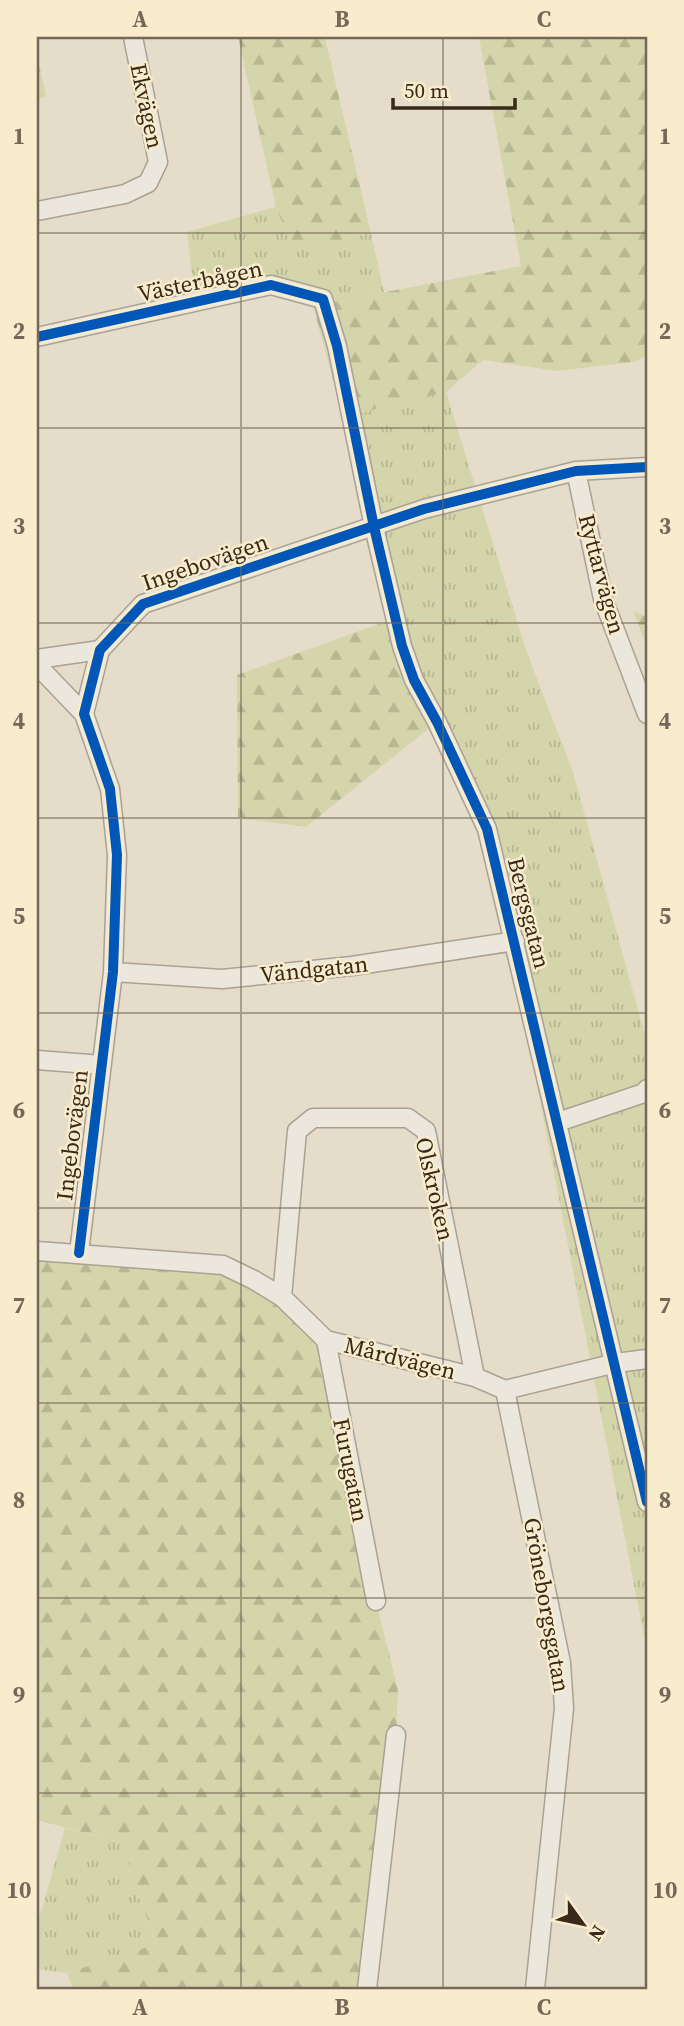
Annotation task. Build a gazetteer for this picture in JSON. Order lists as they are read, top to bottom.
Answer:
{
  "streets": {
    "street": [
      "Ekvägen",
      "Västerbågen",
      "Ingebovägen",
      "Ryttarvägen",
      "Bergsgatan",
      "Vändgatan",
      "Olskroken",
      "Mårdvägen",
      "Furugatan",
      "Gröneborgsgatan"
    ]
  },
  "crossings": [
    ["Västerbågen", "Bergsgatan"],
    ["Ingebovägen", "Ryttarvägen"],
    ["Ingebovägen", "Bergsgatan"],
    ["Ingebovägen", "Vändgatan"],
    ["Ingebovägen", "Mårdvägen"],
    ["Bergsgatan", "Vändgatan"],
    ["Olskroken", "Mårdvägen"],
    ["Mårdvägen", "Furugatan"],
    ["Mårdvägen", "Gröneborgsgatan"]
  ],
  "scale_bar": "50 m",
  "north": "bottom right",
  "grid": {
    "columns": ["A", "B", "C"],
    "rows": [
      "1",
      "2",
      "3",
      "4",
      "5",
      "6",
      "7",
      "8",
      "9",
      "10"
    ]
  }
}
